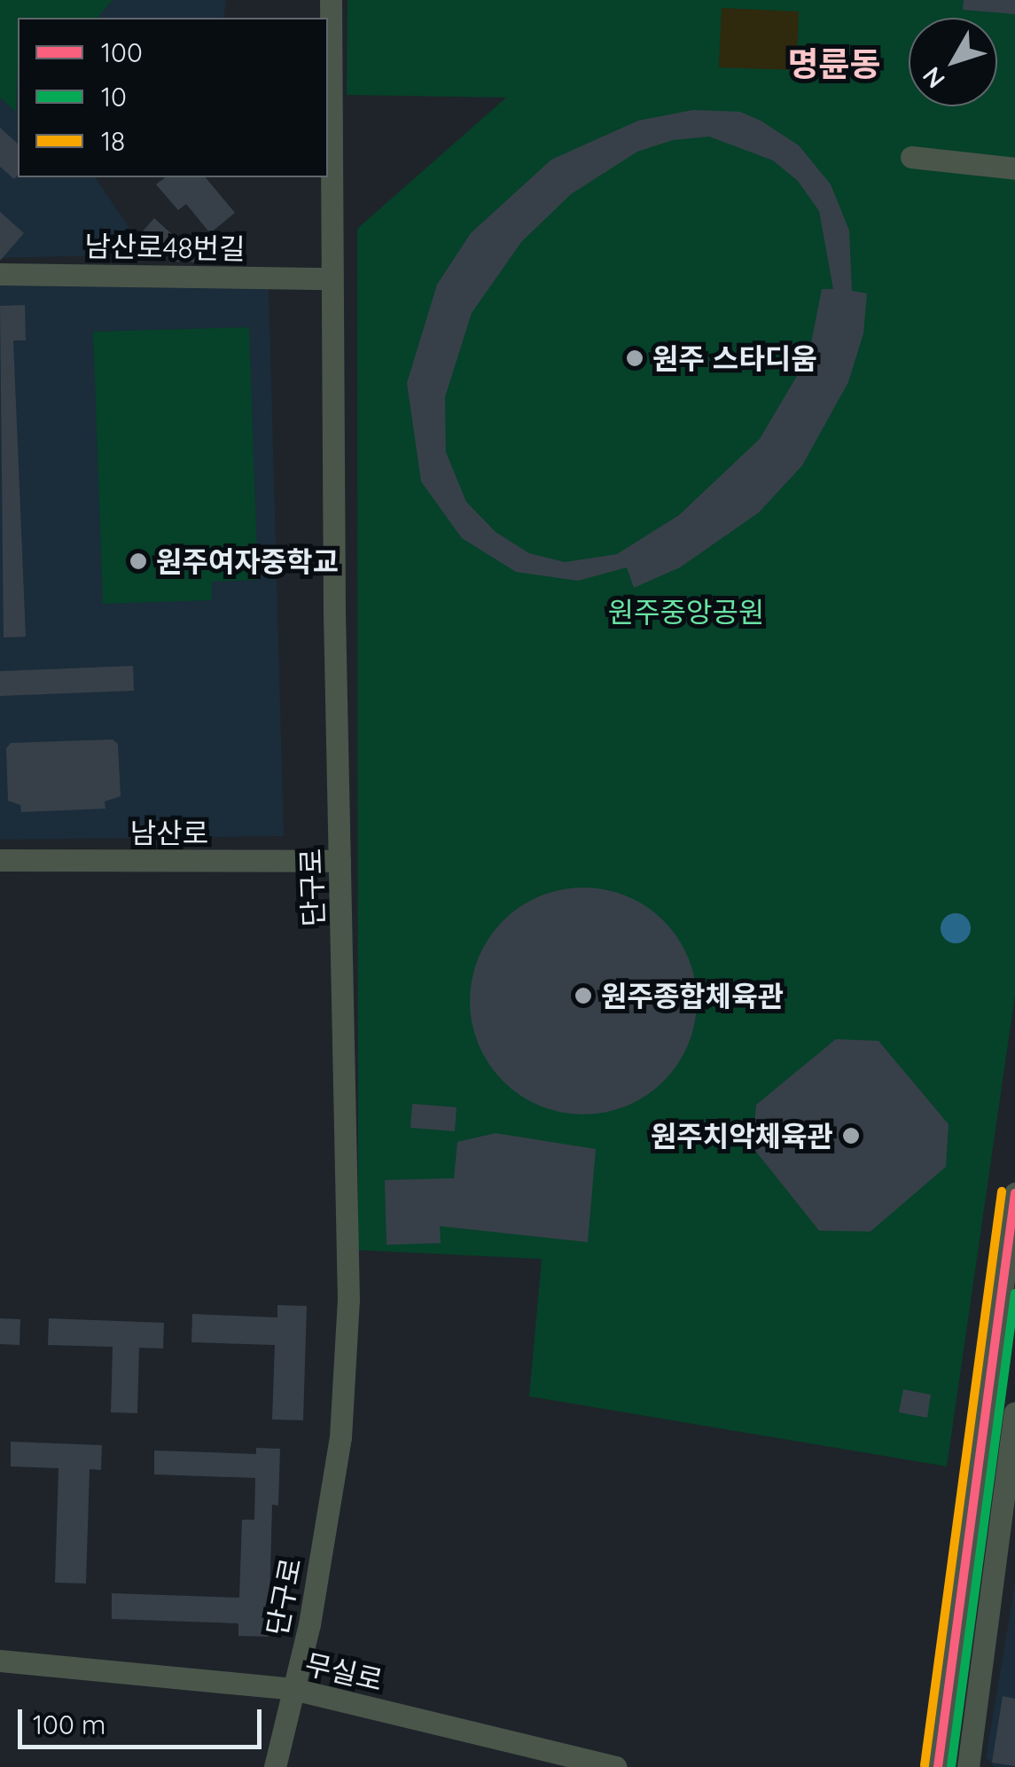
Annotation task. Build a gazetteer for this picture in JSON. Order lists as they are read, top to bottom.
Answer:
{
  "streets": {
    "street": [
      "남산로48번길",
      "남산로",
      "단구로",
      "무실로"
    ]
  },
  "crossings": [
    ["남산로48번길", "단구로"],
    ["남산로", "단구로"],
    ["단구로", "무실로"]
  ],
  "districts": ["명륜동"],
  "parks": ["원주중앙공원"],
  "places": [
    "원주 스타디움",
    "원주여자중학교",
    "원주종합체육관",
    "원주치악체육관"
  ],
  "lines": ["transit line 18", "transit line 100", "transit line 10"],
  "legend": ["100", "10", "18"],
  "scale_bar": "100 m",
  "north": "bottom left"
}
